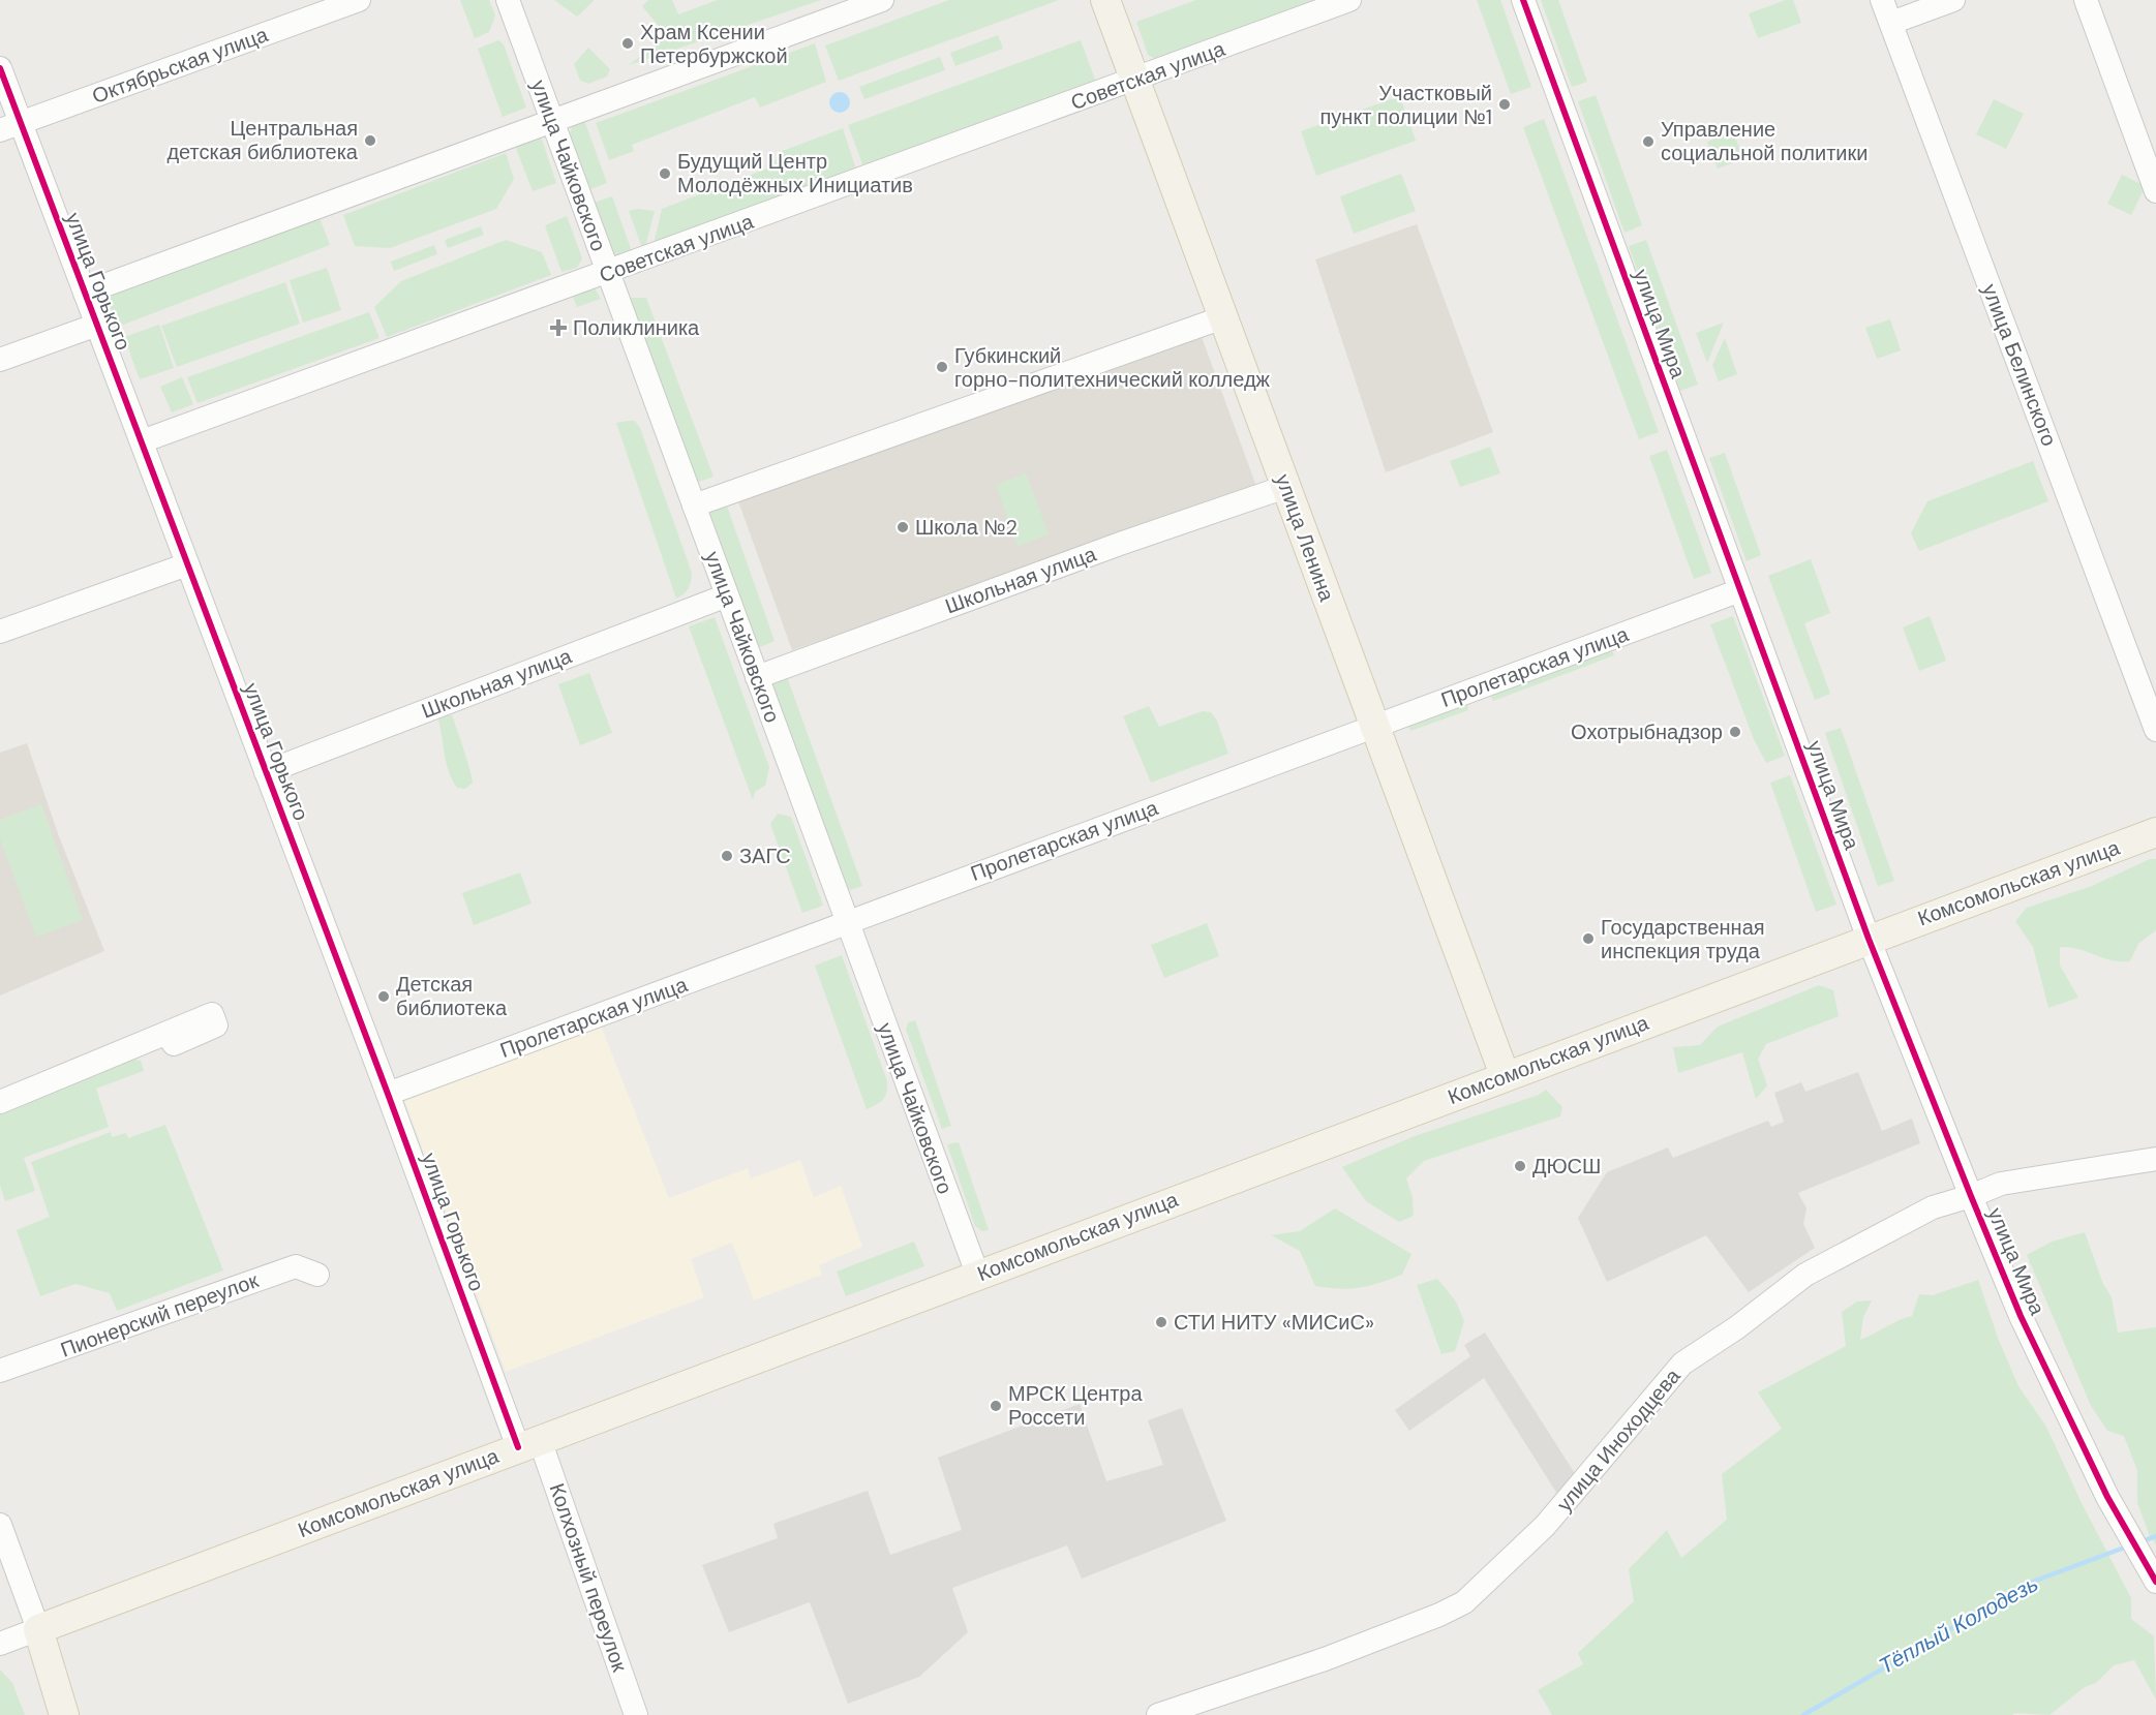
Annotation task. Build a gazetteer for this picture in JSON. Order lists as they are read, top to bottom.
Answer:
{
  "streets": {
    "main road": ["улица Ленина", "Комсомольская улица"],
    "street": [
      "Октябрьская улица",
      "Советская улица",
      "улица Чайковского",
      "улица Горького",
      "улица Мира",
      "улица Белинского",
      "Школьная улица",
      "Пролетарская улица",
      "Пионерский переулок",
      "улица Иноходцева",
      "Колхозный переулок"
    ]
  },
  "crossings": [
    ["Октябрьская улица", "улица Горького"],
    ["Советская улица", "улица Чайковского"],
    ["Советская улица", "улица Горького"],
    ["Советская улица", "улица Ленина"],
    ["улица Чайковского", "Школьная улица"],
    ["улица Чайковского", "Пролетарская улица"],
    ["улица Чайковского", "Комсомольская улица"],
    ["улица Горького", "Школьная улица"],
    ["улица Горького", "Пролетарская улица"],
    ["улица Горького", "Комсомольская улица"],
    ["улица Горького", "Колхозный переулок"],
    ["улица Мира", "Пролетарская улица"],
    ["улица Мира", "Комсомольская улица"],
    ["улица Мира", "улица Иноходцева"],
    ["улица Ленина", "Школьная улица"],
    ["улица Ленина", "Пролетарская улица"],
    ["улица Ленина", "Комсомольская улица"],
    ["Комсомольская улица", "Колхозный переулок"]
  ],
  "water": ["Тёплый Колодезь"],
  "places": {
    "other": [
      "Храм Ксении Петербуржской",
      "Участковый пункт полиции №1",
      "Центральная детская библиотека",
      "Управление социальной политики",
      "Будущий Центр Молодёжных Инициатив",
      "Губкинский горно-политехнический колледж",
      "Школа №2",
      "Охотрыбнадзор",
      "ЗАГС",
      "Государственная инспекция труда",
      "Детская библиотека",
      "ДЮСШ",
      "СТИ НИТУ «МИСиС»",
      "МРСК Центра Россети"
    ],
    "health": ["Поликлиника"]
  }
}
